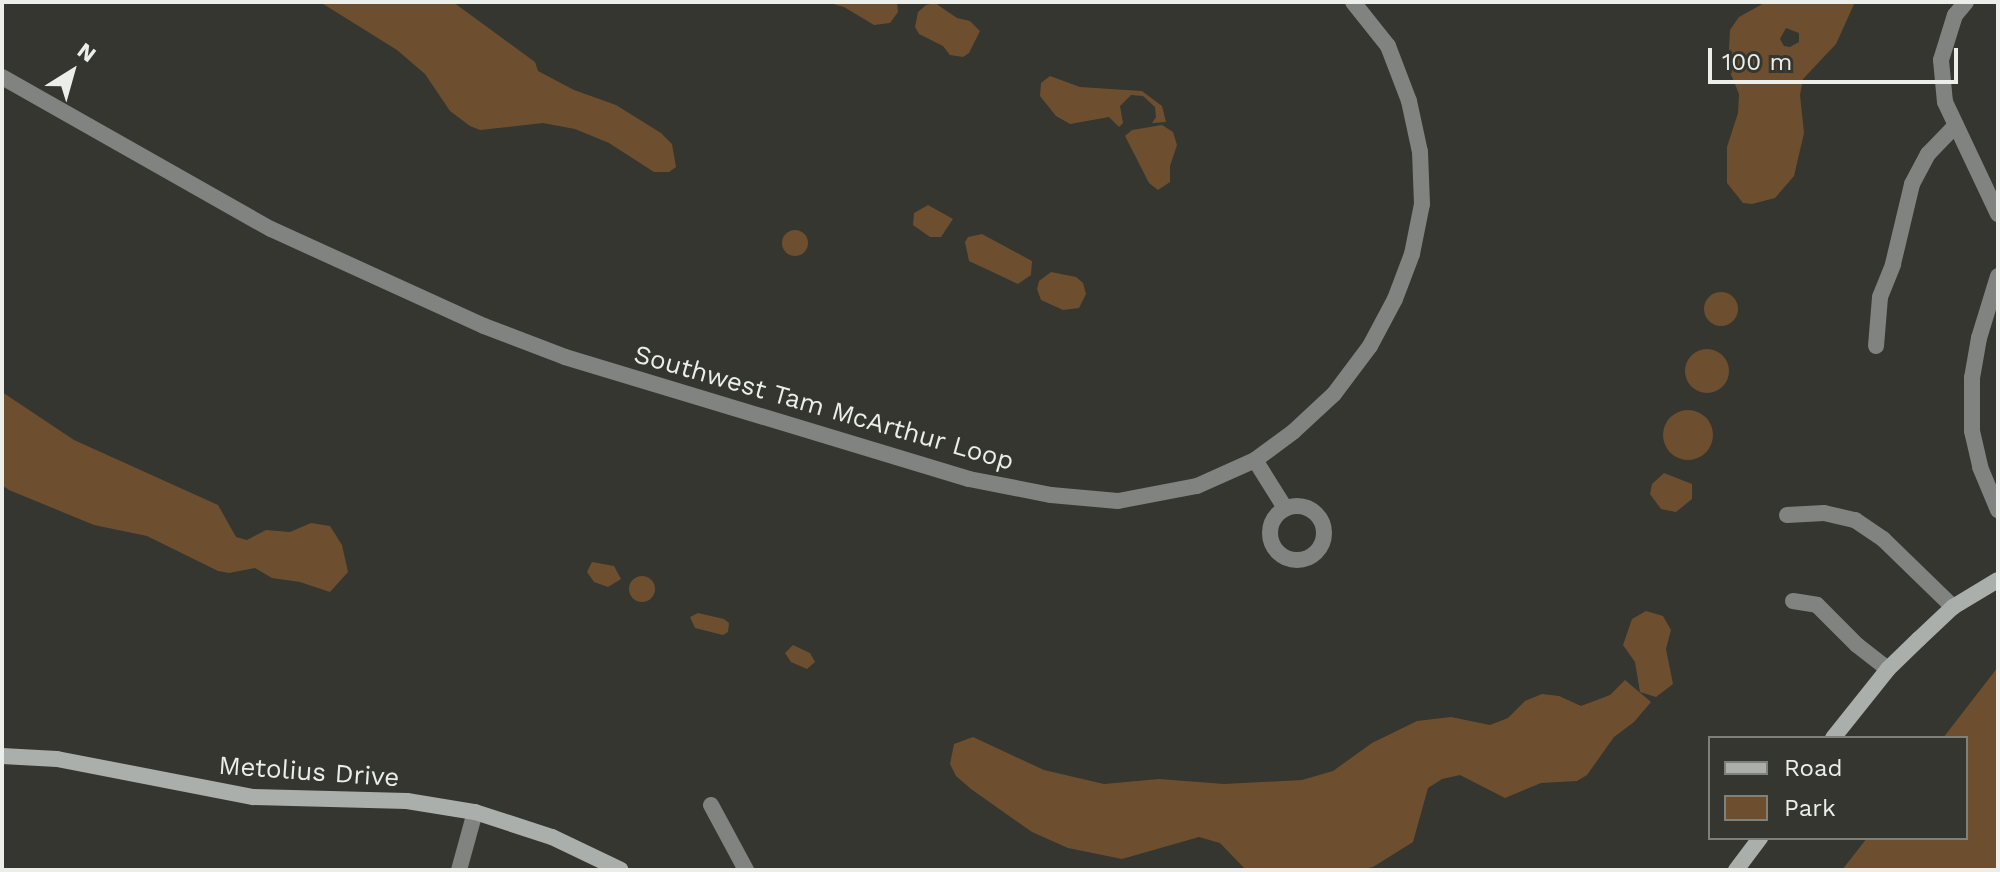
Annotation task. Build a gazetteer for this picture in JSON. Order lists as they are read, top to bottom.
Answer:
{
  "streets": {
    "street": ["Southwest Tam McArthur Loop", "Metolius Drive"]
  },
  "legend": ["Road", "Park"],
  "scale_bar": "100 m",
  "north": "top right"
}
